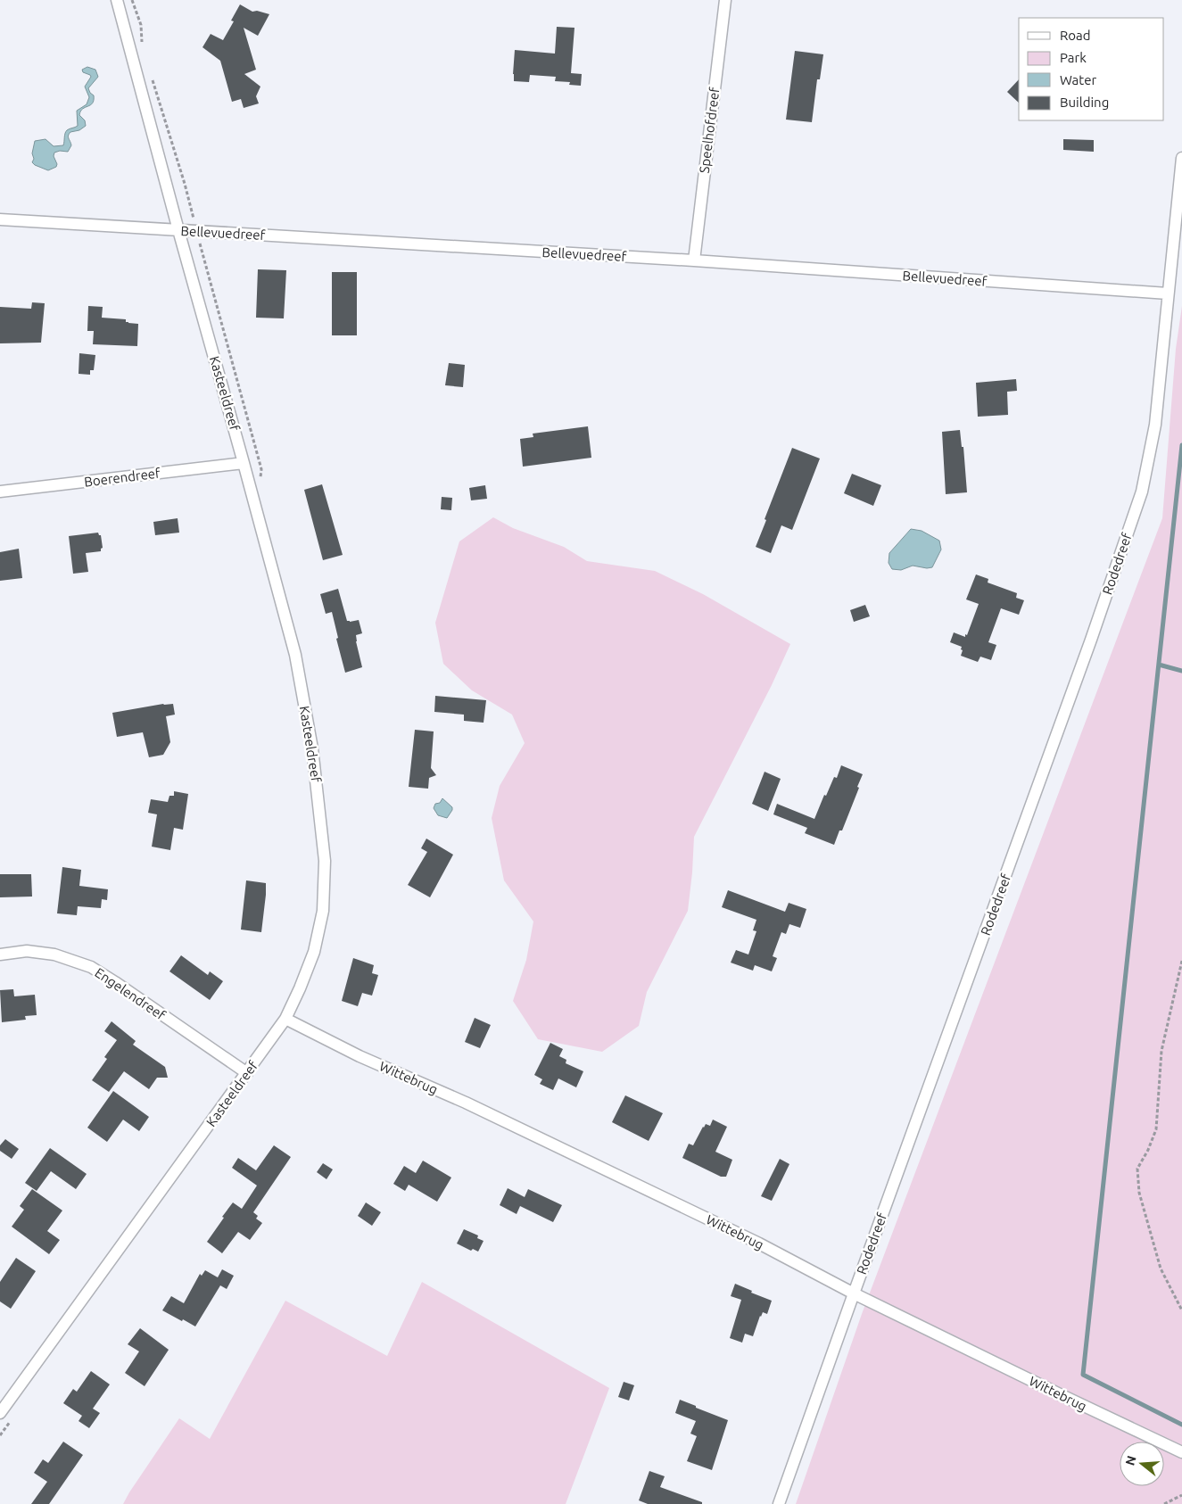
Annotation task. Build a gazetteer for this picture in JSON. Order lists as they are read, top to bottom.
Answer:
{
  "streets": {
    "street": [
      "Speelhofdreef",
      "Bellevuedreef",
      "Kasteeldreef",
      "Boerendreef",
      "Rodedreef",
      "Engelendreef",
      "Wittebrug"
    ]
  },
  "crossings": [
    ["Speelhofdreef", "Bellevuedreef"],
    ["Bellevuedreef", "Kasteeldreef"],
    ["Bellevuedreef", "Rodedreef"],
    ["Kasteeldreef", "Boerendreef"],
    ["Kasteeldreef", "Engelendreef"],
    ["Kasteeldreef", "Wittebrug"],
    ["Rodedreef", "Wittebrug"]
  ],
  "legend": [
    "Road",
    "Park",
    "Water",
    "Building"
  ],
  "north": "left"
}
